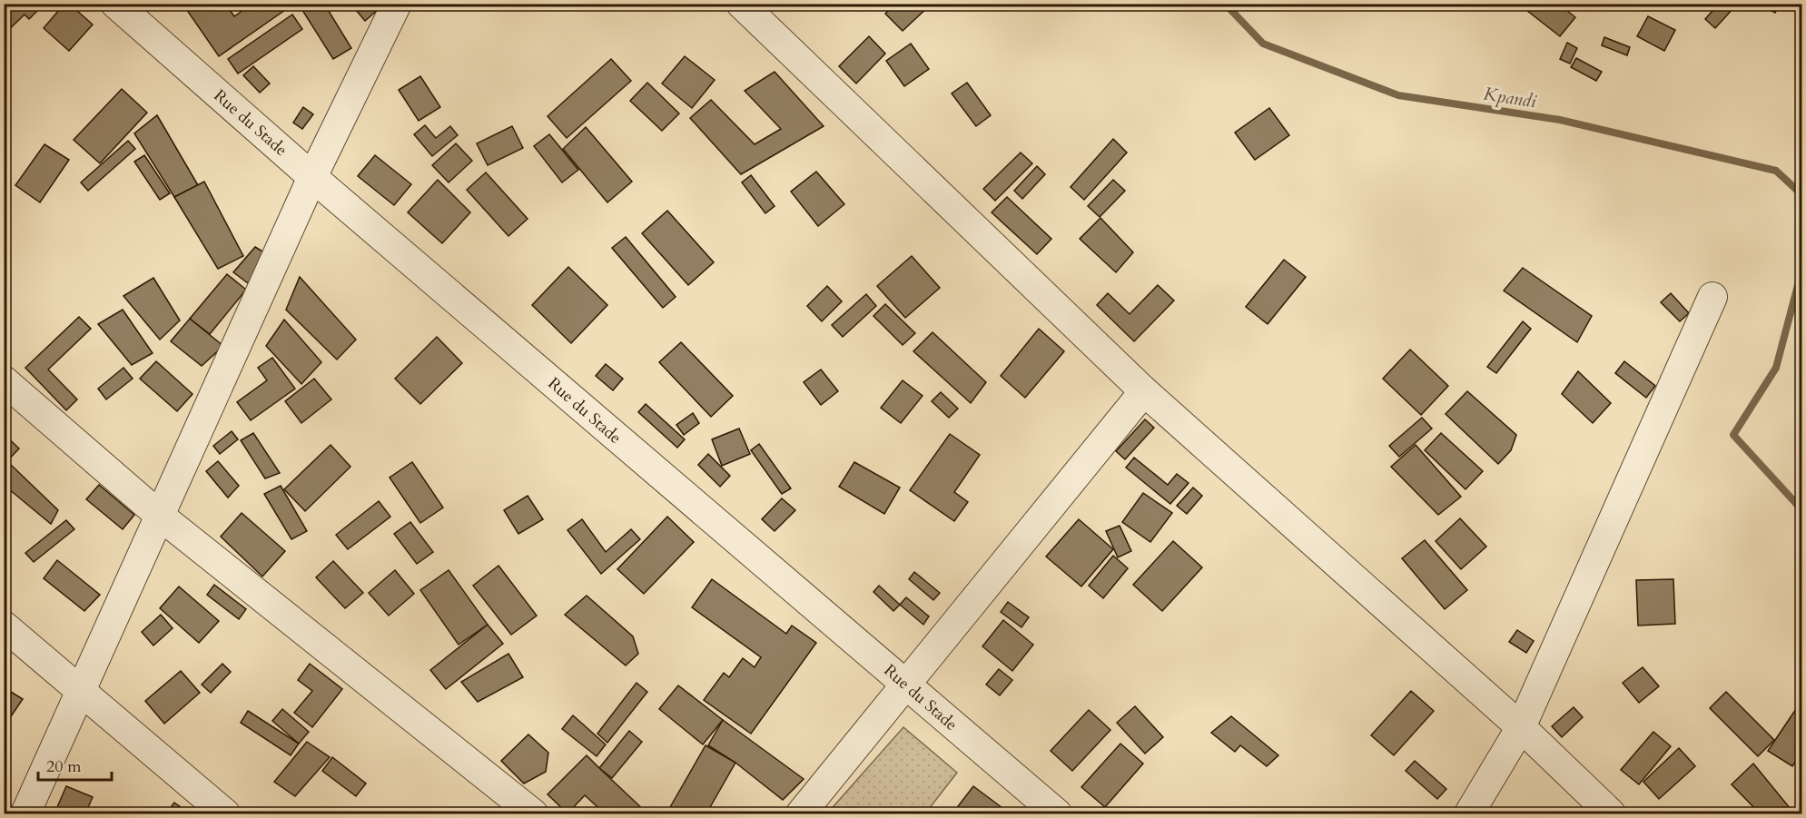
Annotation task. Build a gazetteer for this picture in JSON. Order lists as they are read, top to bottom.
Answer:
{
  "streets": {
    "street": ["Rue du Stade"]
  },
  "water": ["Kpandi"],
  "scale_bar": "20 m"
}
